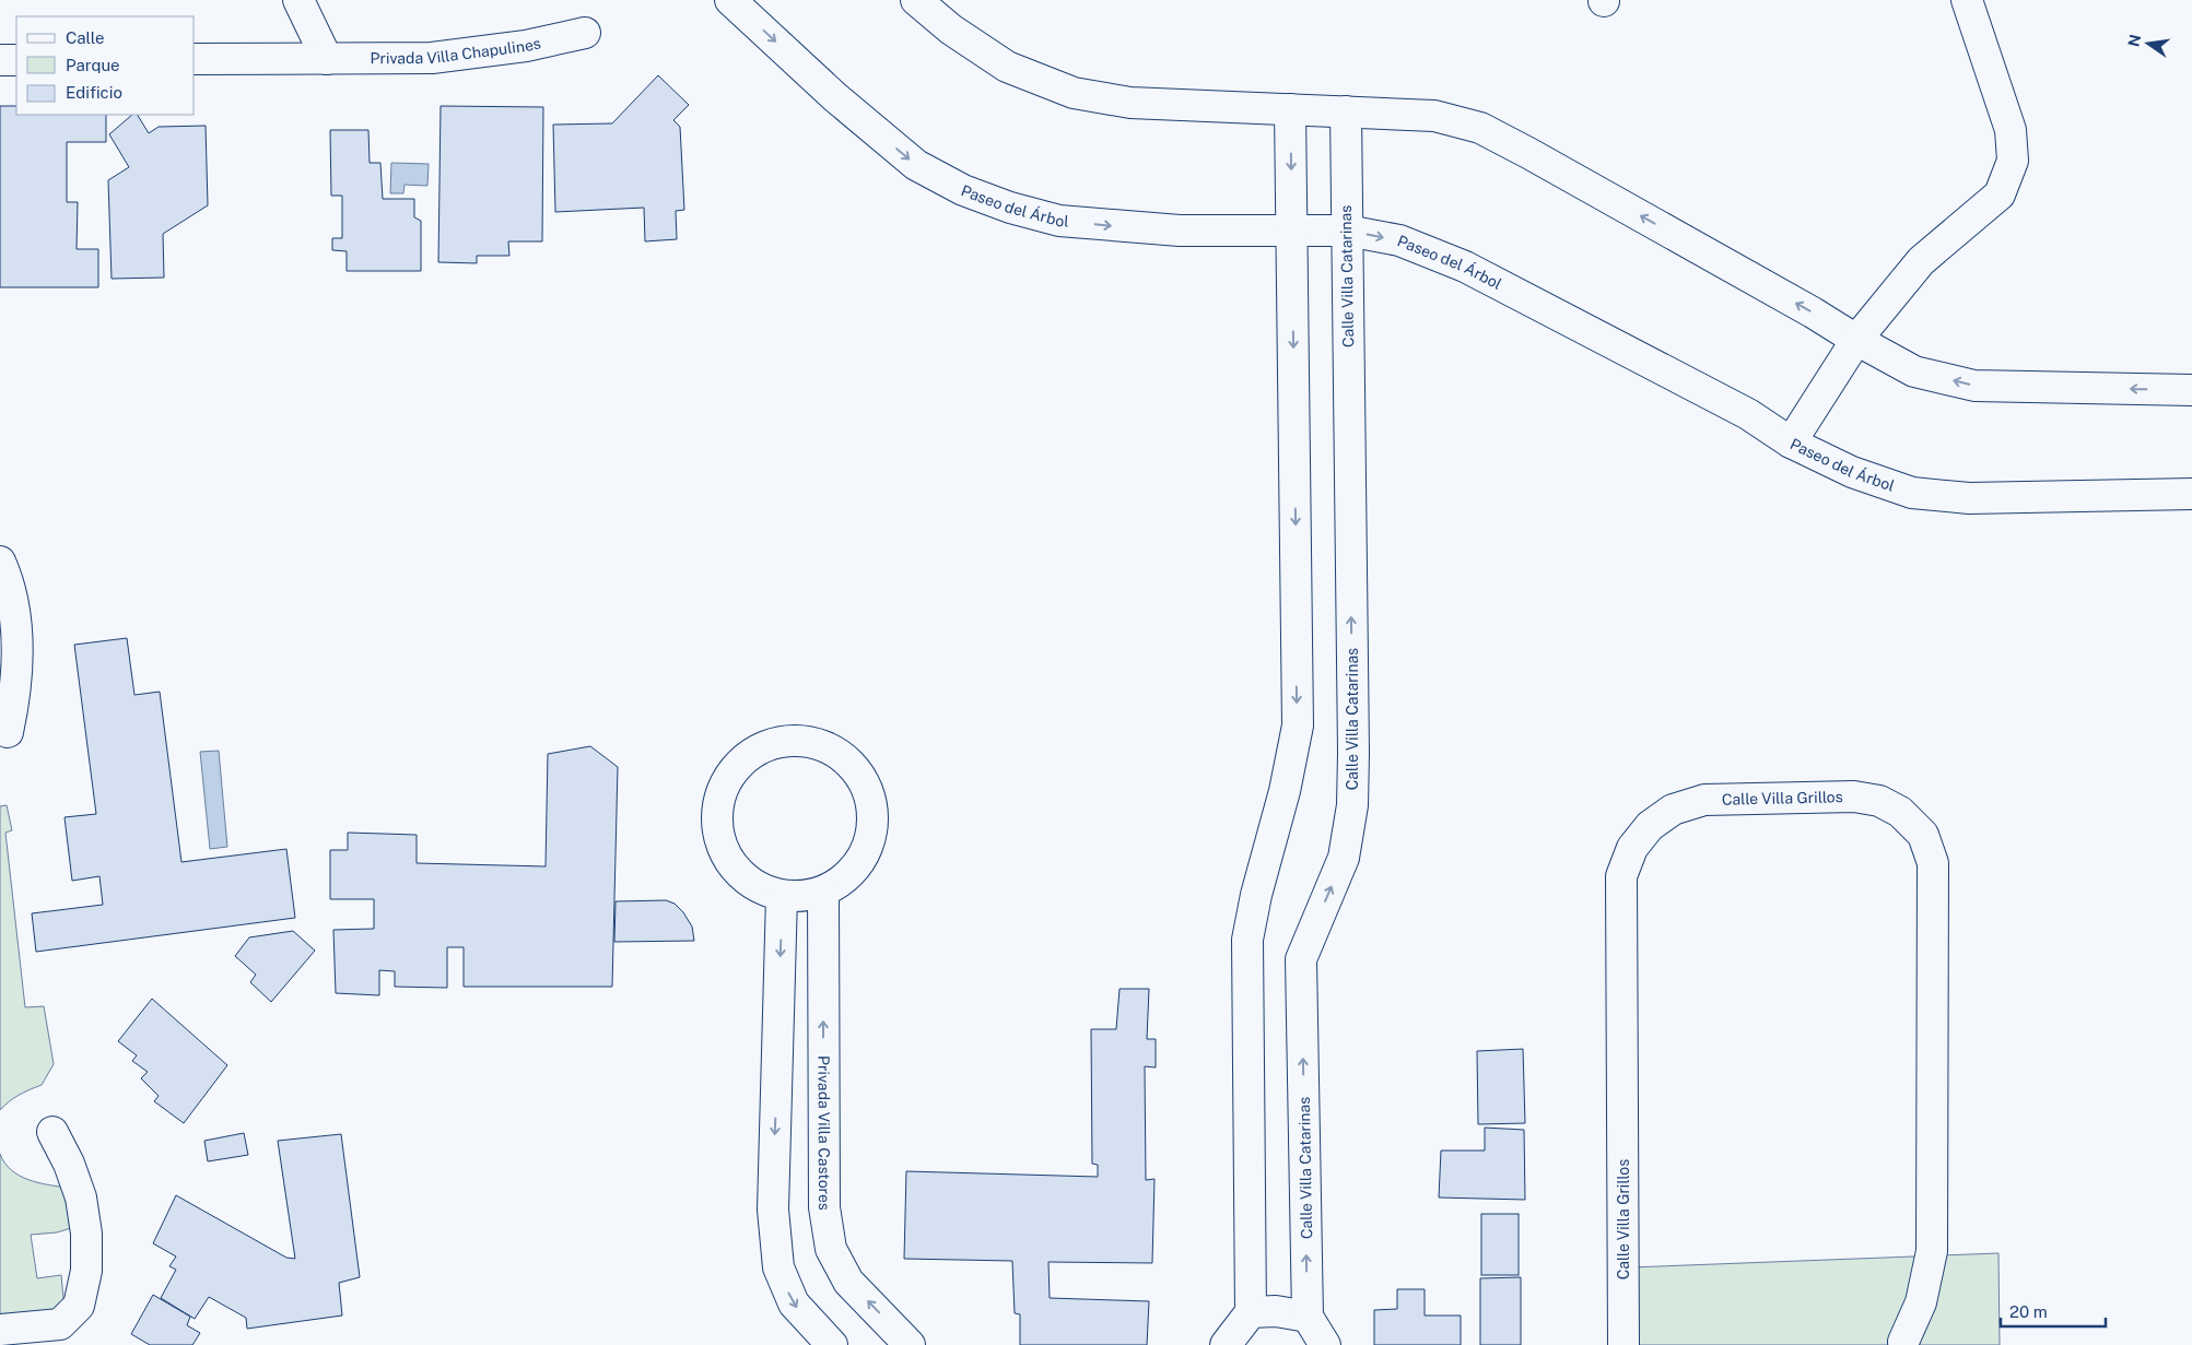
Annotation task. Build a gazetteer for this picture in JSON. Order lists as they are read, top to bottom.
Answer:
{
  "streets": {
    "street": [
      "Privada Villa Chapulines",
      "Paseo del Árbol",
      "Calle Villa Catarinas",
      "Calle Villa Grillos",
      "Privada Villa Castores"
    ]
  },
  "crossings": [
    ["Paseo del Árbol", "Calle Villa Catarinas"]
  ],
  "legend": ["Calle", "Parque", "Edificio"],
  "scale_bar": "20 m",
  "north": "left"
}
